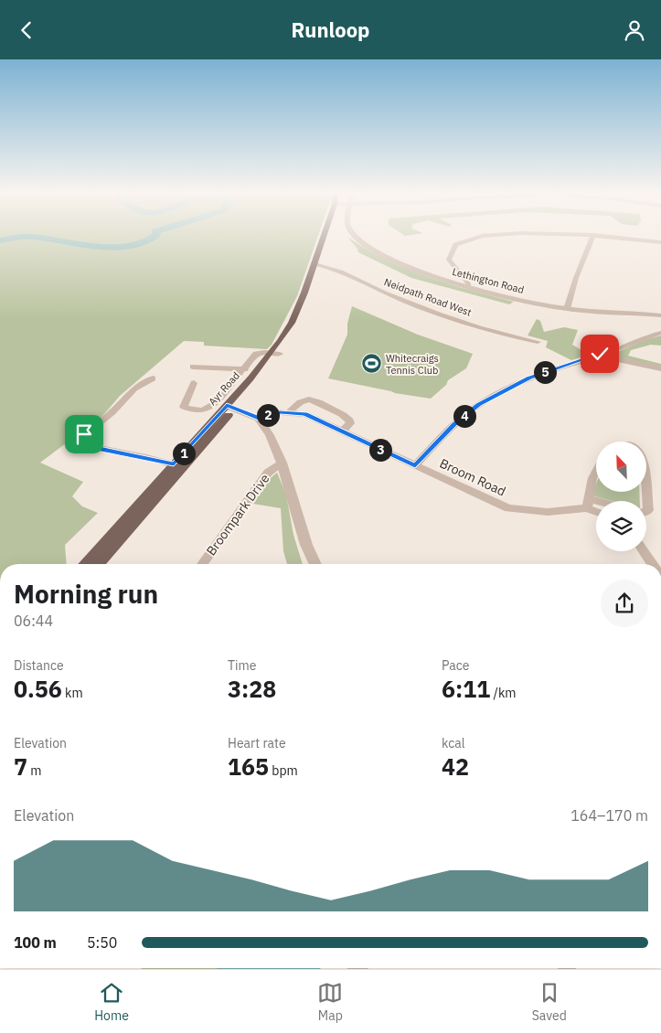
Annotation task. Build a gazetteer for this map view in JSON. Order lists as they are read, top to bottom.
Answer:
{
  "streets": {
    "main road": ["Ayr Road"],
    "street": [
      "Lethington Road",
      "Neidpath Road West",
      "Broom Road",
      "Broompark Drive"
    ]
  },
  "crossings": [
    ["Neidpath Road West", "Ayr Road"]
  ],
  "places": {
    "sports": ["Whitecraigs Tennis Club"]
  },
  "north": "top left",
  "page": {
    "header": "Runloop",
    "pins": [
      "5",
      "2",
      "4",
      "3",
      "1"
    ],
    "heading": ["Morning run", "06:44"],
    "stats": [
      ["Distance", "0.56 km"],
      ["Time", "3:28"],
      ["Pace", "6:11 /km"],
      ["Elevation", "7 m"],
      ["Heart rate", "165 bpm"],
      ["kcal", "42"]
    ],
    "chart": ["Elevation", "164–170 m"],
    "list": [
      {
        "name": "100 m",
        "note": "5:50"
      }
    ],
    "tabs": ["Home", "Map", "Saved"]
  }
}
